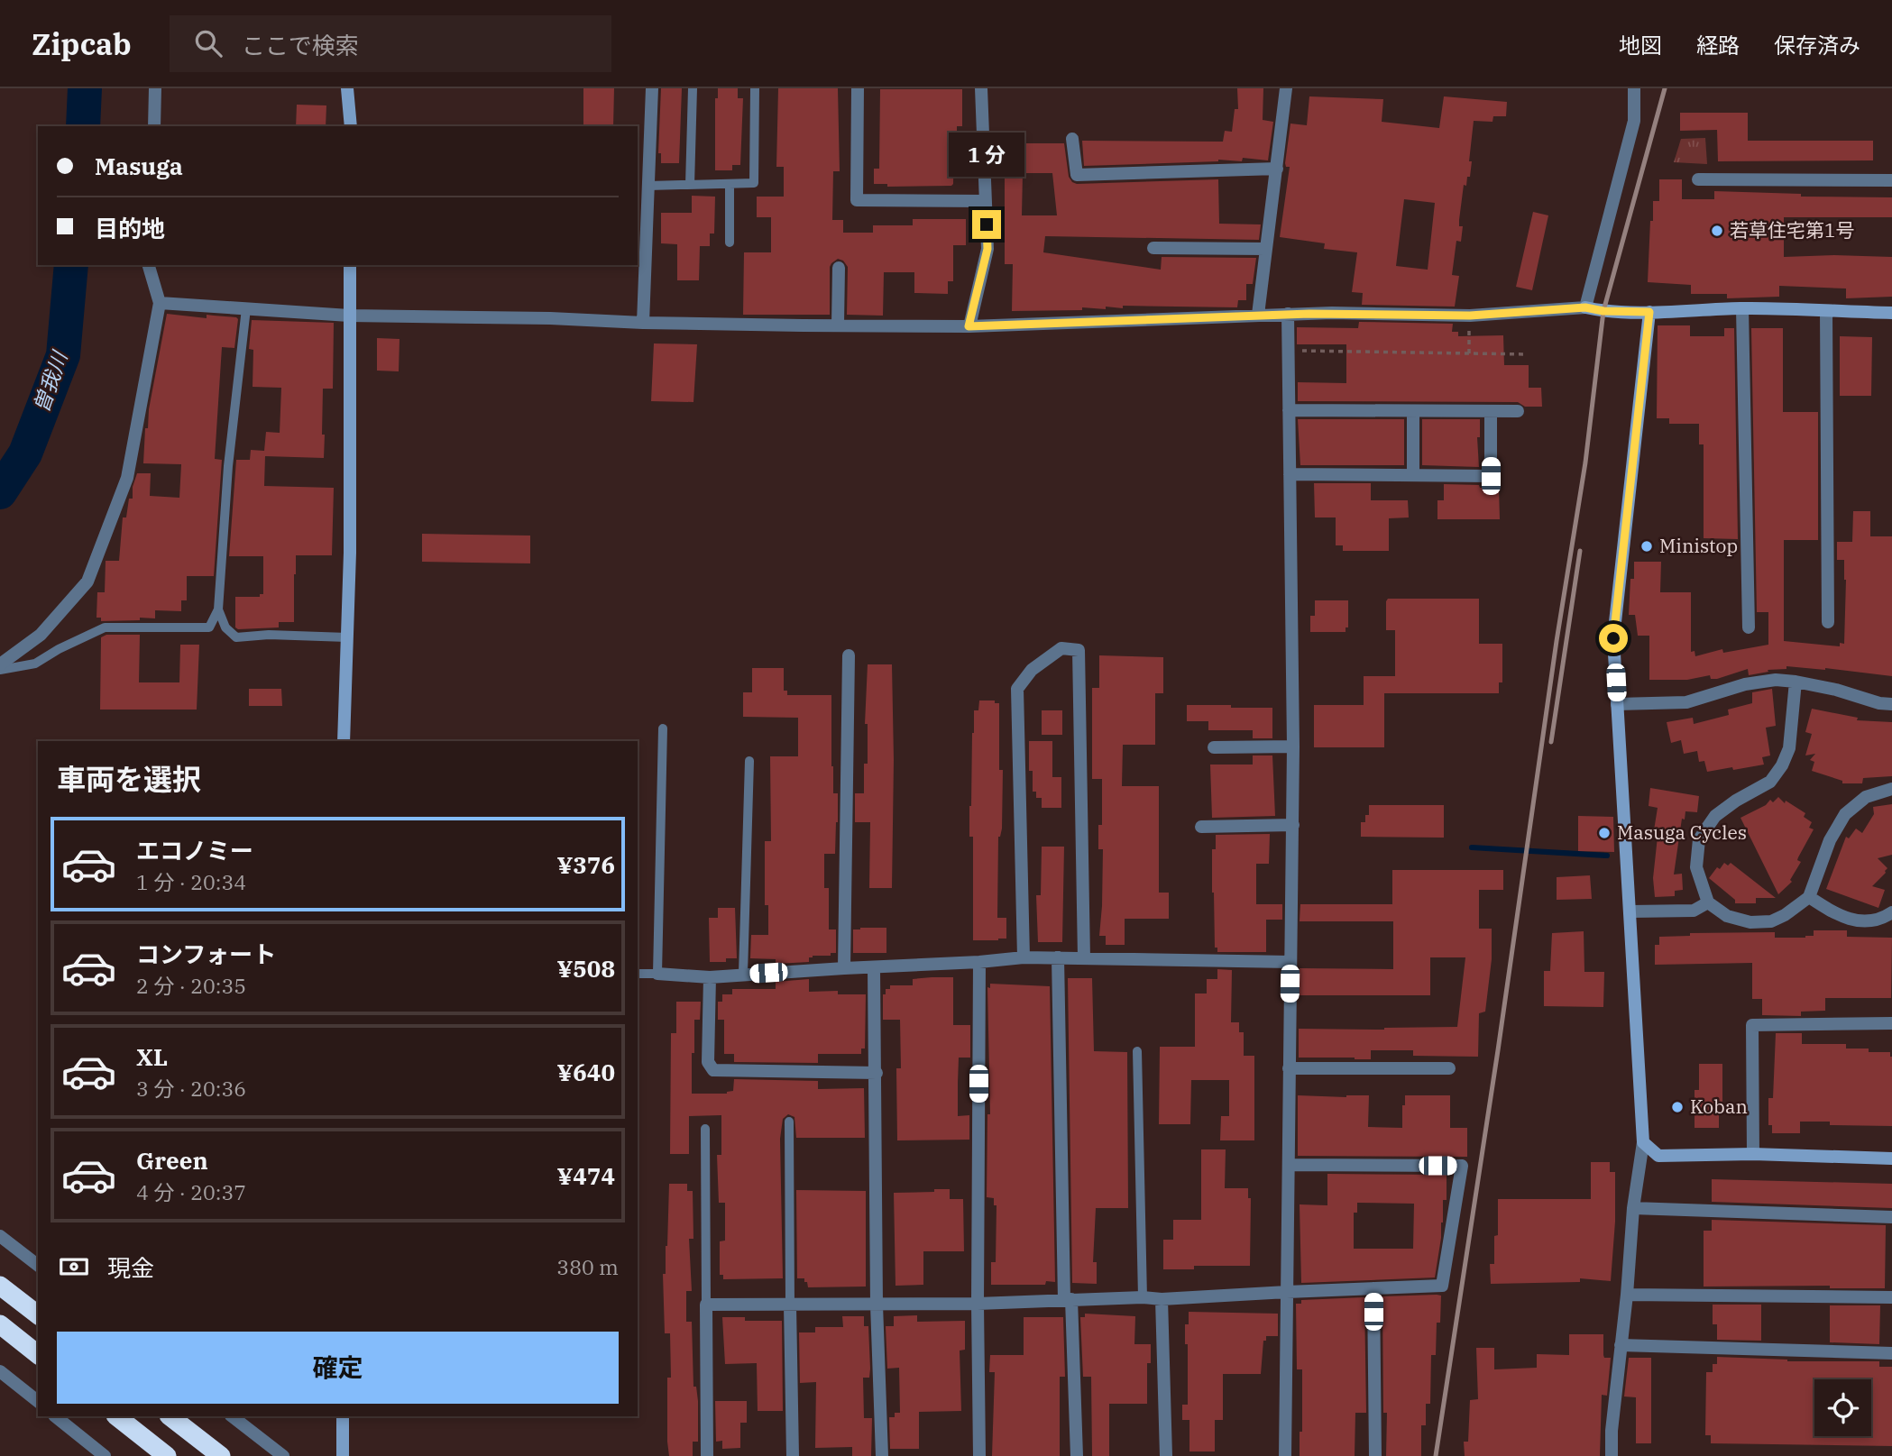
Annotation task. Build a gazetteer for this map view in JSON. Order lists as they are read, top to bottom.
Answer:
{
  "water": ["曽我川"],
  "places": [
    "若草住宅第1号",
    "Ministop",
    "Masuga Cycles",
    "Koban"
  ],
  "page": {
    "header": "Zipcab",
    "search": "ここで検索",
    "nav": ["地図", "経路", "保存済み"],
    "banner": ["Masuga", "目的地"],
    "bubble": "1 分",
    "heading": "車両を選択",
    "list": [
      {
        "name": "エコノミー",
        "note": "1 分 · 20:34",
        "value": "¥376"
      },
      {
        "name": "コンフォート",
        "note": "2 分 · 20:35",
        "value": "¥508"
      },
      {
        "name": "XL",
        "note": "3 分 · 20:36",
        "value": "¥640"
      },
      {
        "name": "Green",
        "note": "4 分 · 20:37",
        "value": "¥474"
      }
    ],
    "pay": ["現金", "380 m"],
    "buttons": "確定"
  }
}
